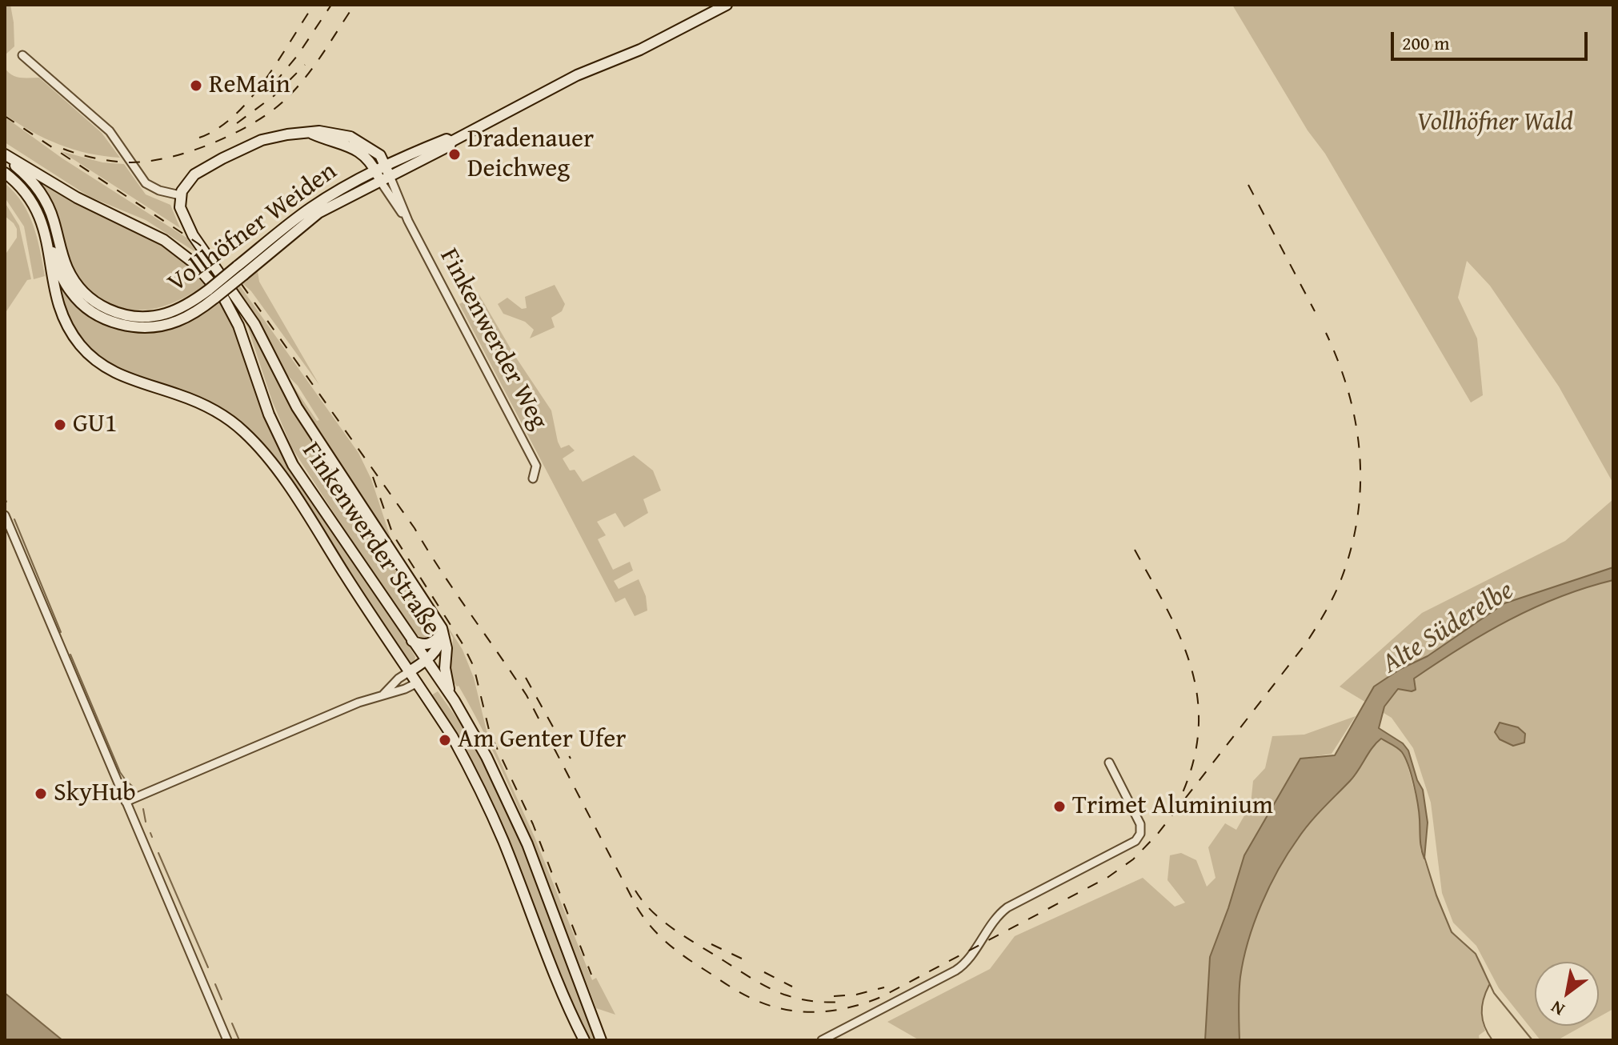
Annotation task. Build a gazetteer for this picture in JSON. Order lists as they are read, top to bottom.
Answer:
{
  "streets": {
    "main road": ["Vollhöfner Weiden", "Finkenwerder Straße"],
    "street": ["Finkenwerder Weg"]
  },
  "crossings": [
    ["Vollhöfner Weiden", "Finkenwerder Weg"],
    ["Vollhöfner Weiden", "Finkenwerder Straße"]
  ],
  "water": ["Alte Süderelbe"],
  "parks": ["Vollhöfner Wald"],
  "places": [
    "ReMain",
    "Dradenauer Deichweg",
    "GU1",
    "Am Genter Ufer",
    "SkyHub",
    "Trimet Aluminium"
  ],
  "scale_bar": "200 m",
  "north": "bottom left"
}
